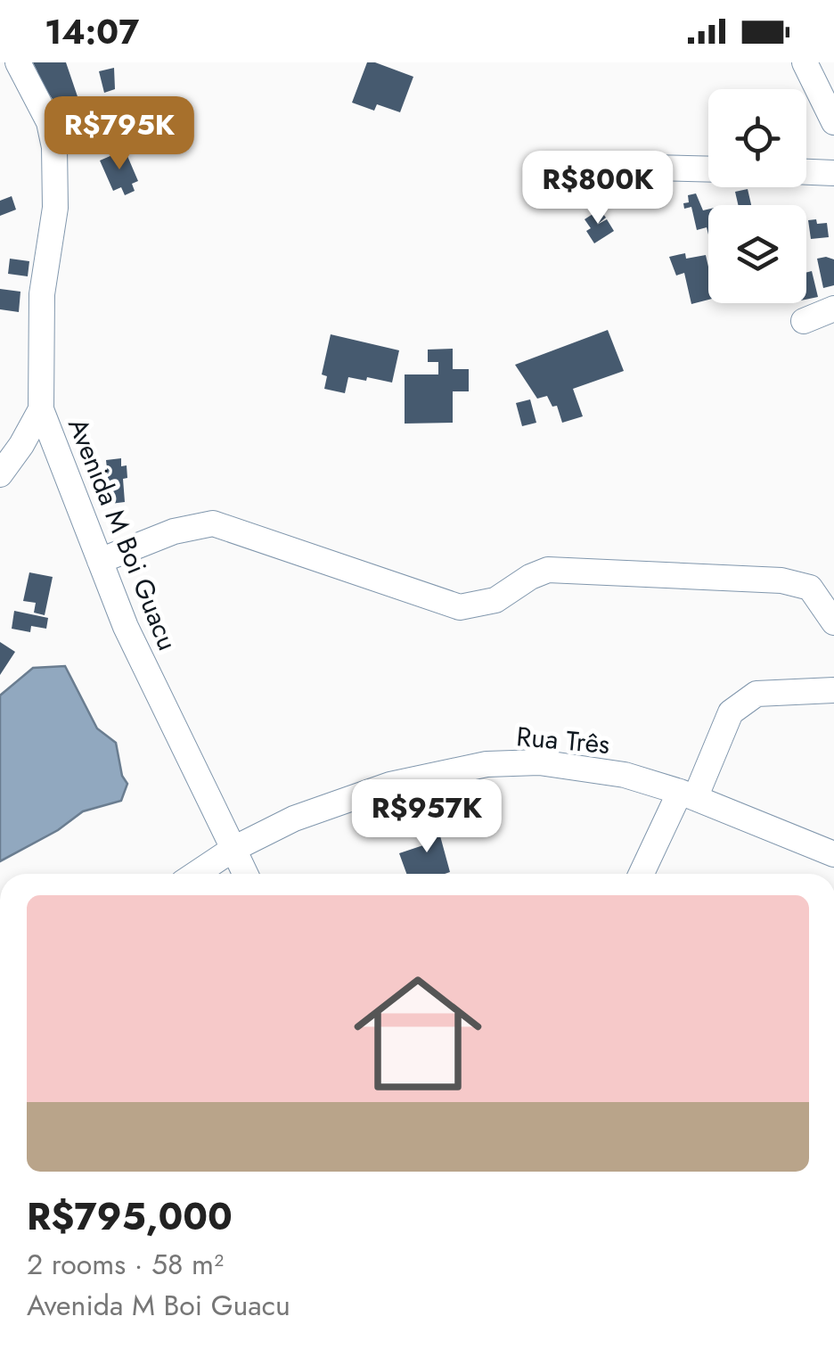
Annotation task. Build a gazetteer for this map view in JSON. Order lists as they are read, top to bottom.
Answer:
{
  "streets": {
    "street": ["Avenida M Boi Guacu", "Rua Três"]
  },
  "crossings": [
    ["Avenida M Boi Guacu", "Rua Três"]
  ],
  "page": {
    "status": "14:07",
    "price": ["R$795K", "R$800K", "R$957K"],
    "list": [
      {
        "name": "R$795,000",
        "note": "2 rooms · 58 m² · Avenida M Boi Guacu"
      }
    ]
  }
}
